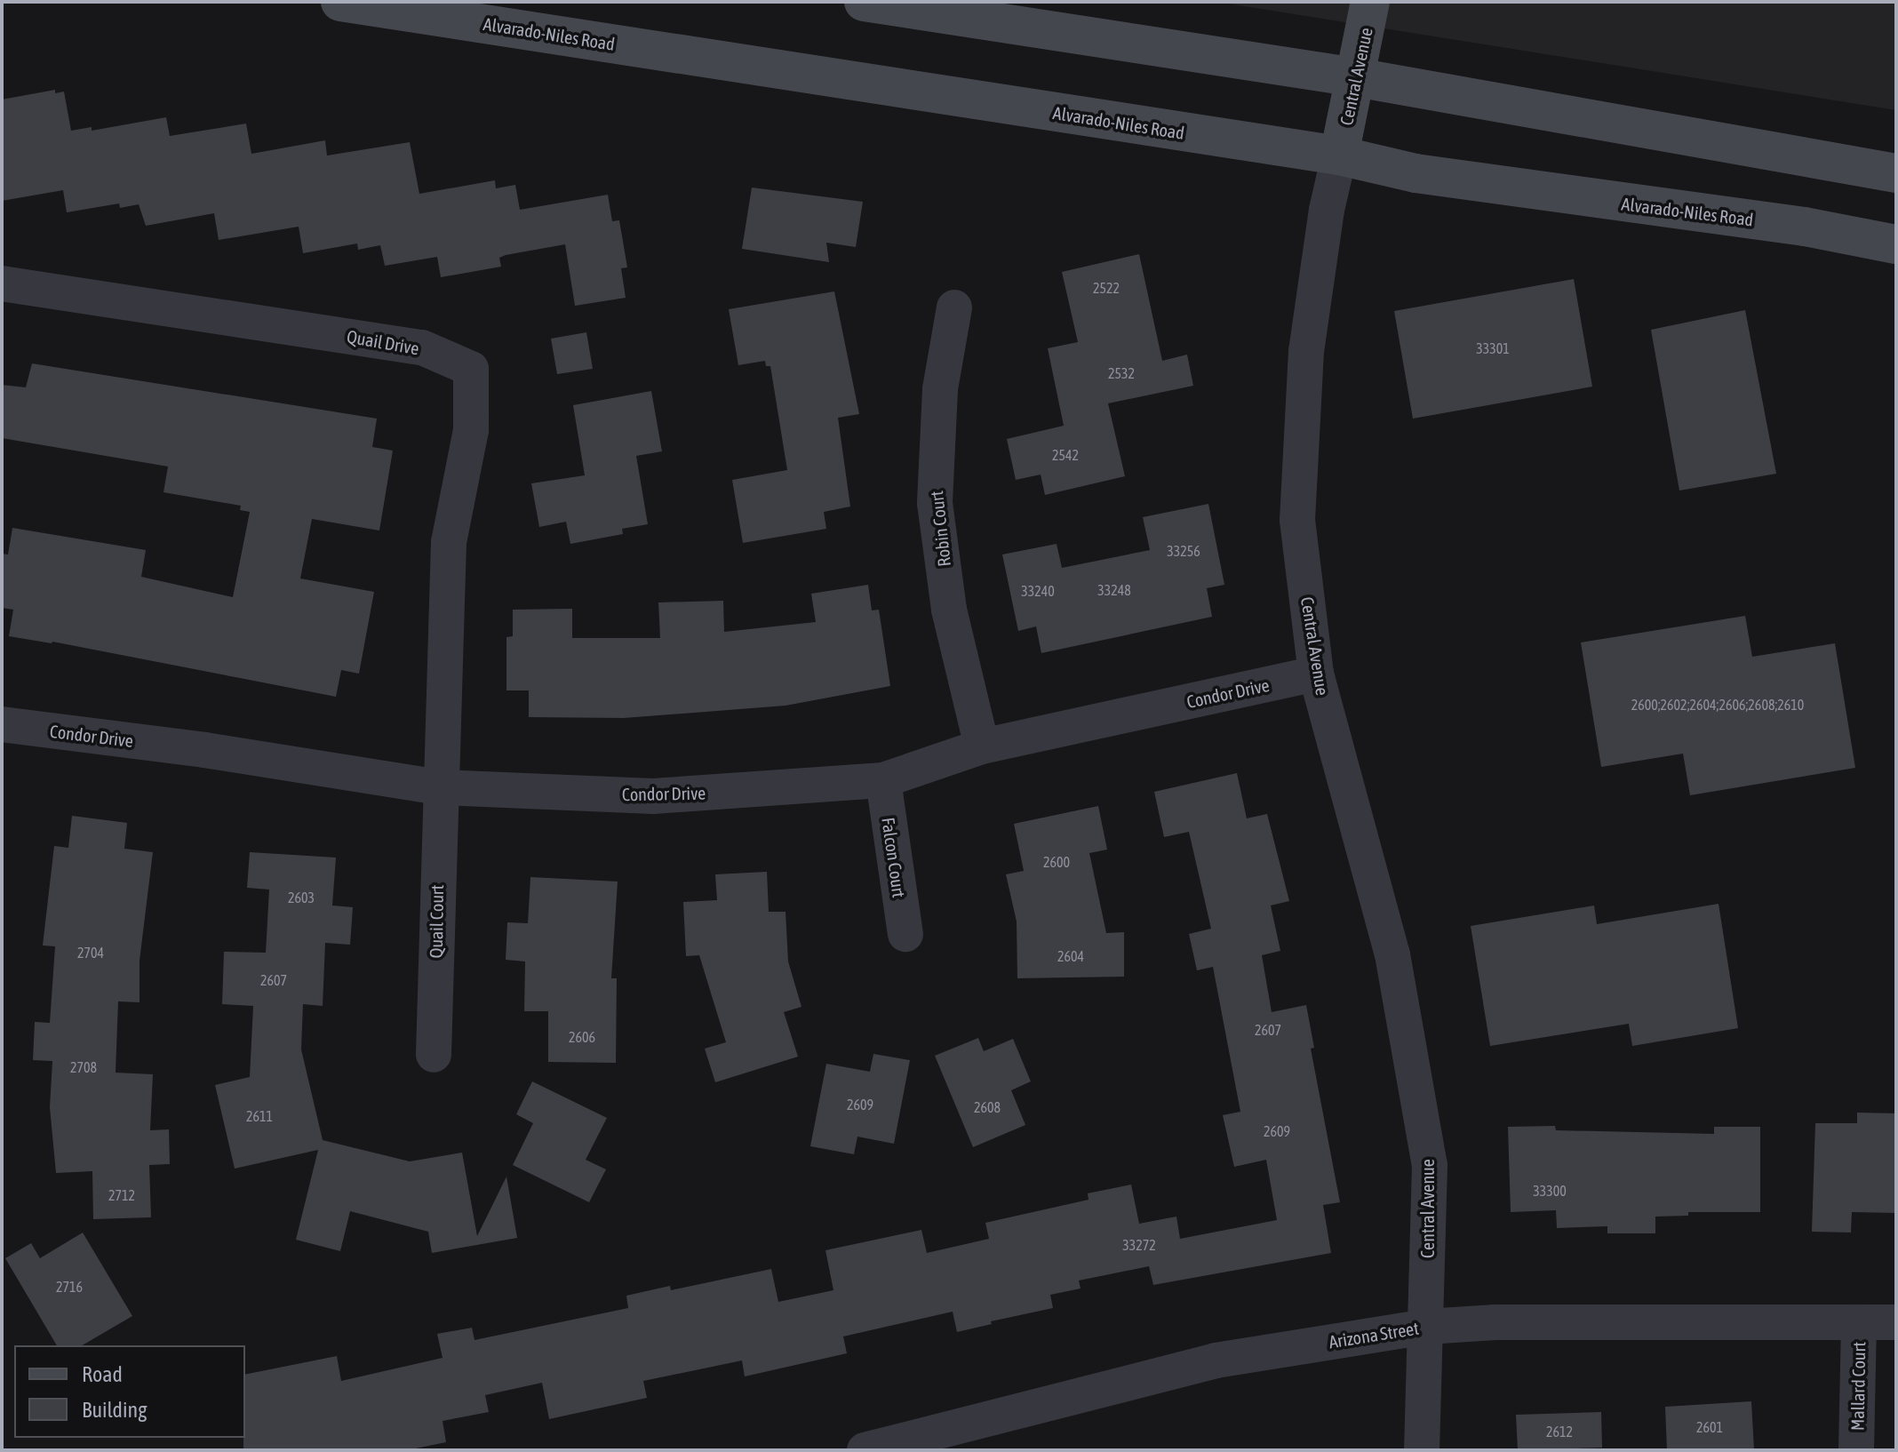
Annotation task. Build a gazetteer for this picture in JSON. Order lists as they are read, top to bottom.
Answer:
{
  "streets": {
    "main road": ["Alvarado-Niles Road", "Central Avenue"],
    "street": [
      "Quail Drive",
      "Robin Court",
      "Condor Drive",
      "Falcon Court",
      "Quail Court",
      "Arizona Street",
      "Mallard Court"
    ]
  },
  "crossings": [
    ["Alvarado-Niles Road", "Central Avenue"],
    ["Central Avenue", "Condor Drive"],
    ["Central Avenue", "Arizona Street"],
    ["Quail Drive", "Condor Drive"],
    ["Quail Drive", "Quail Court"],
    ["Robin Court", "Condor Drive"],
    ["Condor Drive", "Falcon Court"],
    ["Condor Drive", "Quail Court"],
    ["Arizona Street", "Mallard Court"]
  ],
  "house_numbers": [
    "2522",
    "33301",
    "2532",
    "2542",
    "33256",
    "33248",
    "33240",
    "2600;2602;2604;2606;2608;2610",
    "2600",
    "2603",
    "2704",
    "2604",
    "2607",
    "2607",
    "2606",
    "2708",
    "2609",
    "2608",
    "2611",
    "2609",
    "33300",
    "2712",
    "33272",
    "2716",
    "2601",
    "2612"
  ],
  "legend": ["Road", "Building"]
}
